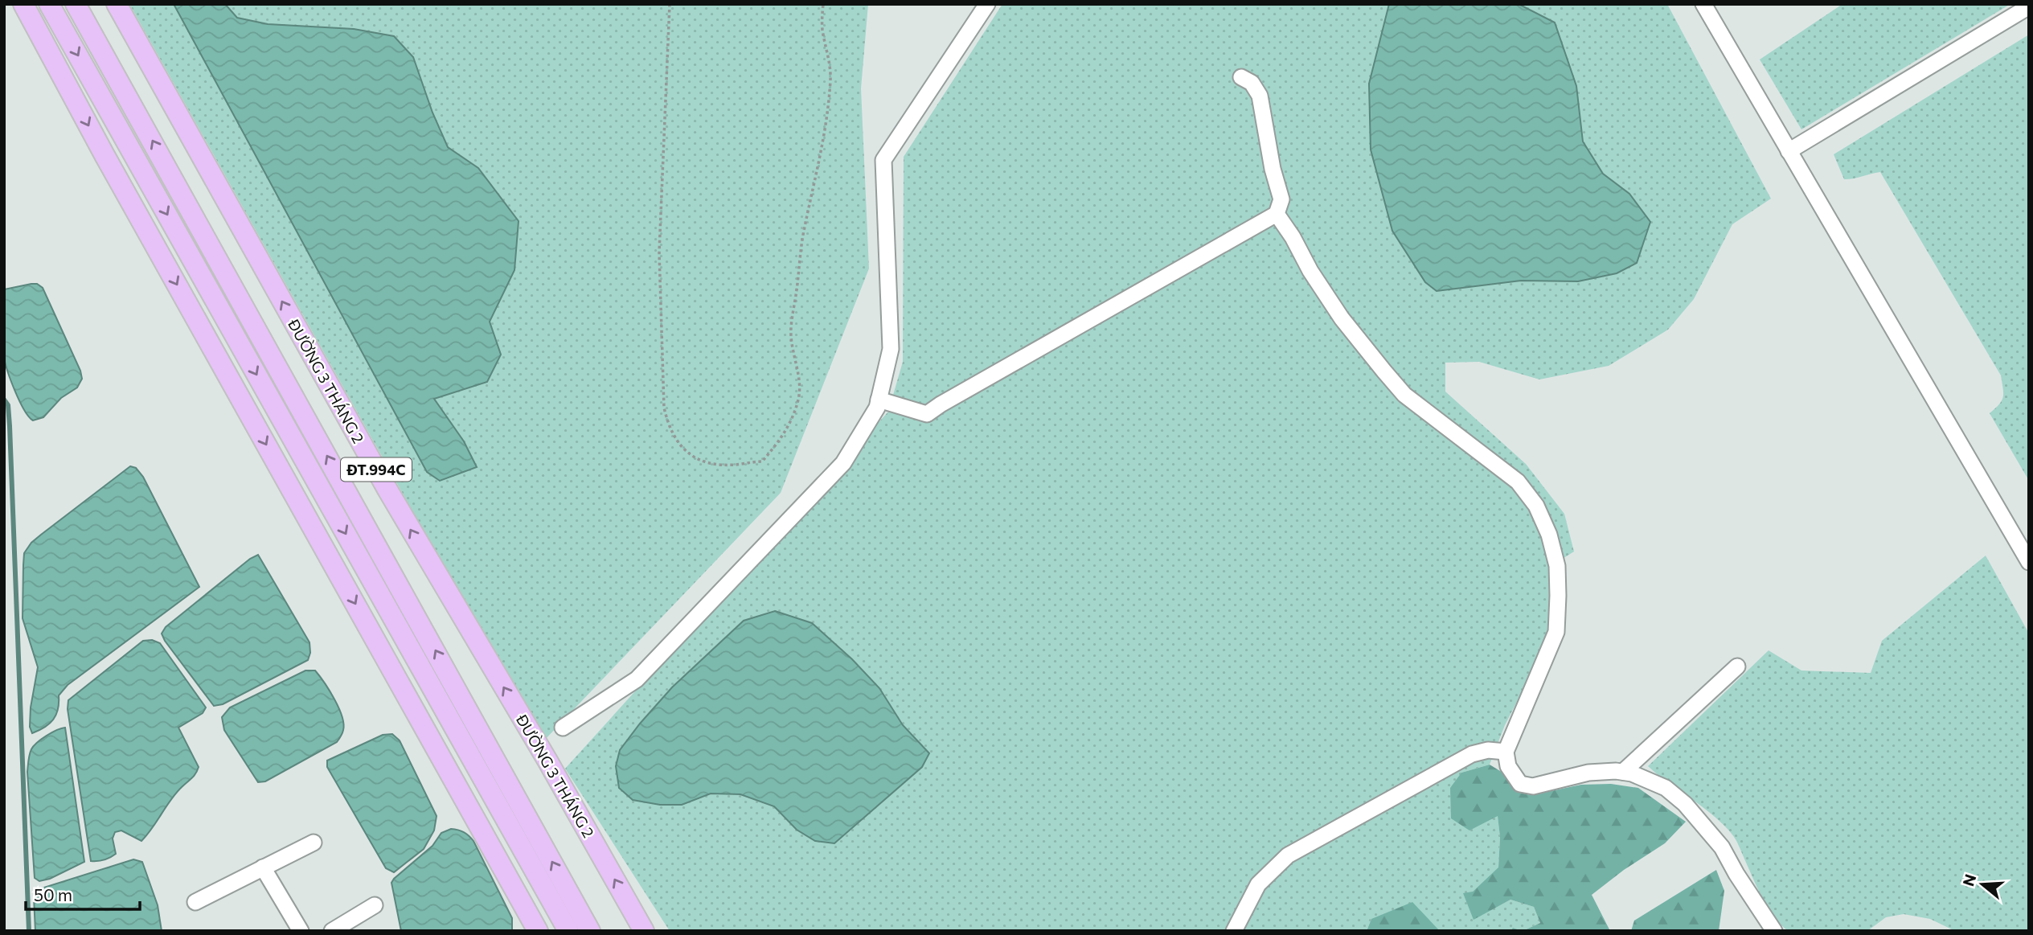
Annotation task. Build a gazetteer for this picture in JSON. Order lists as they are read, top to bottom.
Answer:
{
  "streets": {
    "main road": ["ĐƯỜNG 3 THÁNG 2", "ĐT.994C"]
  },
  "scale_bar": "50 m",
  "north": "left"
}
